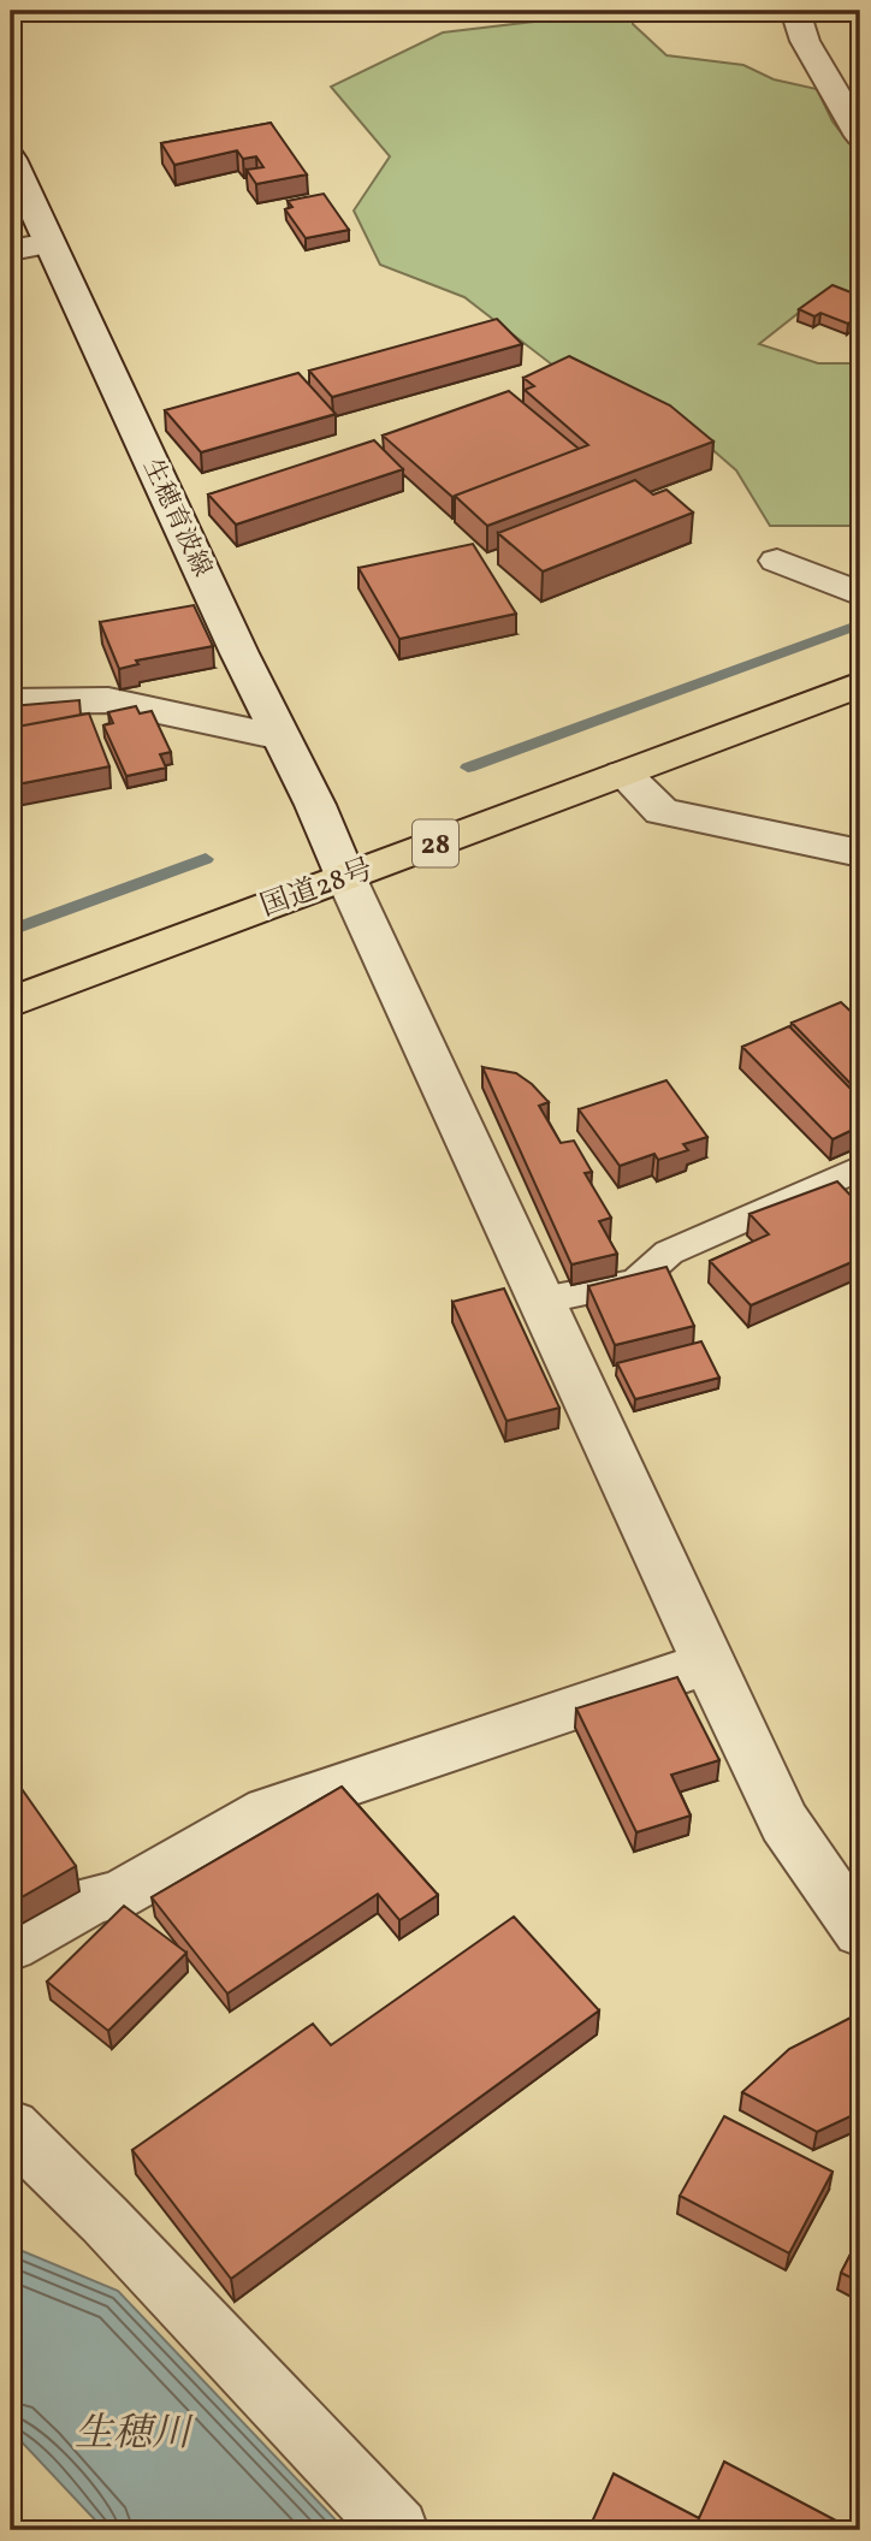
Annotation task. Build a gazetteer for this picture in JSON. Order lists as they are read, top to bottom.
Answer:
{
  "streets": {
    "highway": ["28", "国道28号"],
    "street": ["生穂育波線"]
  },
  "crossings": [
    ["生穂育波線", "国道28号"]
  ],
  "water": ["生穂川"]
}
